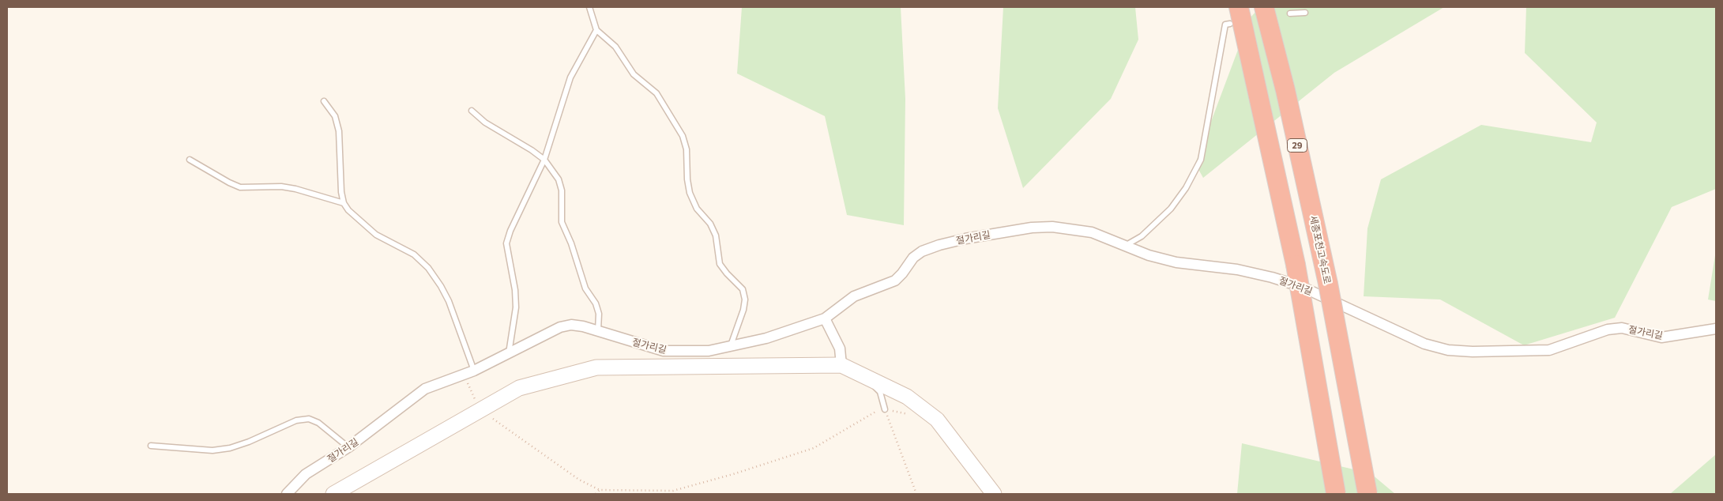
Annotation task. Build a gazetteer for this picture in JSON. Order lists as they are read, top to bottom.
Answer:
{
  "streets": {
    "highway": ["29", "세종포천고속도로"],
    "street": ["절가리길"]
  }
}
